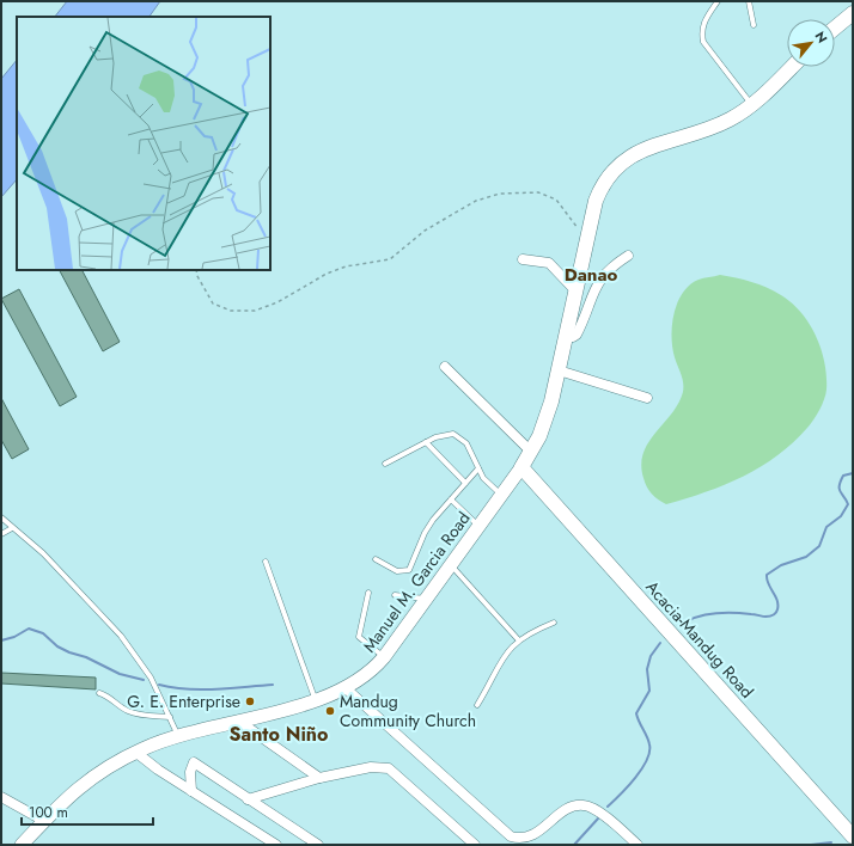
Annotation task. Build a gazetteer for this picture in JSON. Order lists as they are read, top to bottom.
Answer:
{
  "streets": {
    "main road": ["Manuel M. Garcia Road", "Acacia-Mandug Road"]
  },
  "crossings": [
    ["Manuel M. Garcia Road", "Acacia-Mandug Road"]
  ],
  "districts": ["Danao", "Santo Niño"],
  "places": ["G. E. Enterprise", "Mandug Community Church"],
  "scale_bar": "100 m",
  "north": "top right"
}
